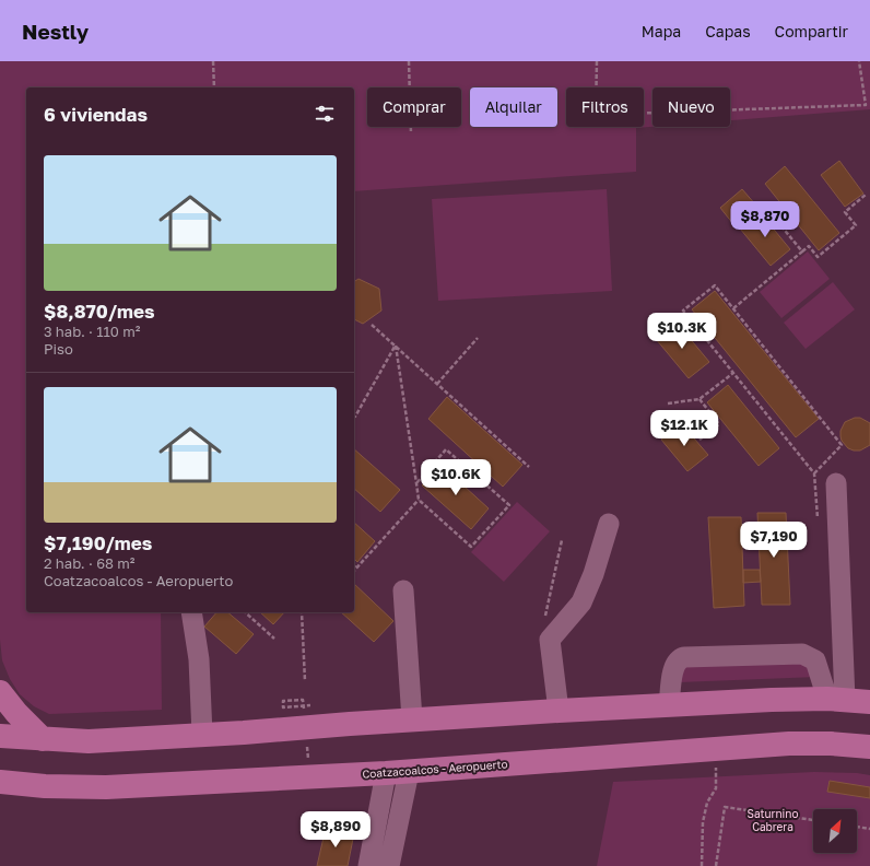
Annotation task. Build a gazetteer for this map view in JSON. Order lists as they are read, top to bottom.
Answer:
{
  "streets": {
    "main road": ["Coatzacoalcos - Aeropuerto"]
  },
  "parks": ["Saturnino Cabrera"],
  "north": "top right",
  "page": {
    "header": "Nestly",
    "nav": ["Mapa", "Capas", "Compartir"],
    "chip": [
      "Comprar",
      "Alquilar",
      "Filtros",
      "Nuevo"
    ],
    "heading": "6 viviendas",
    "list": [
      {
        "name": "$8,870/mes",
        "note": "3 hab. · 110 m² · Piso"
      },
      {
        "name": "$7,190/mes",
        "note": "2 hab. · 68 m² · Coatzacoalcos - Aeropuerto"
      }
    ],
    "price": [
      "$8,870",
      "$10.3K",
      "$12.1K",
      "$10.6K",
      "$7,190",
      "$8,890"
    ]
  }
}
